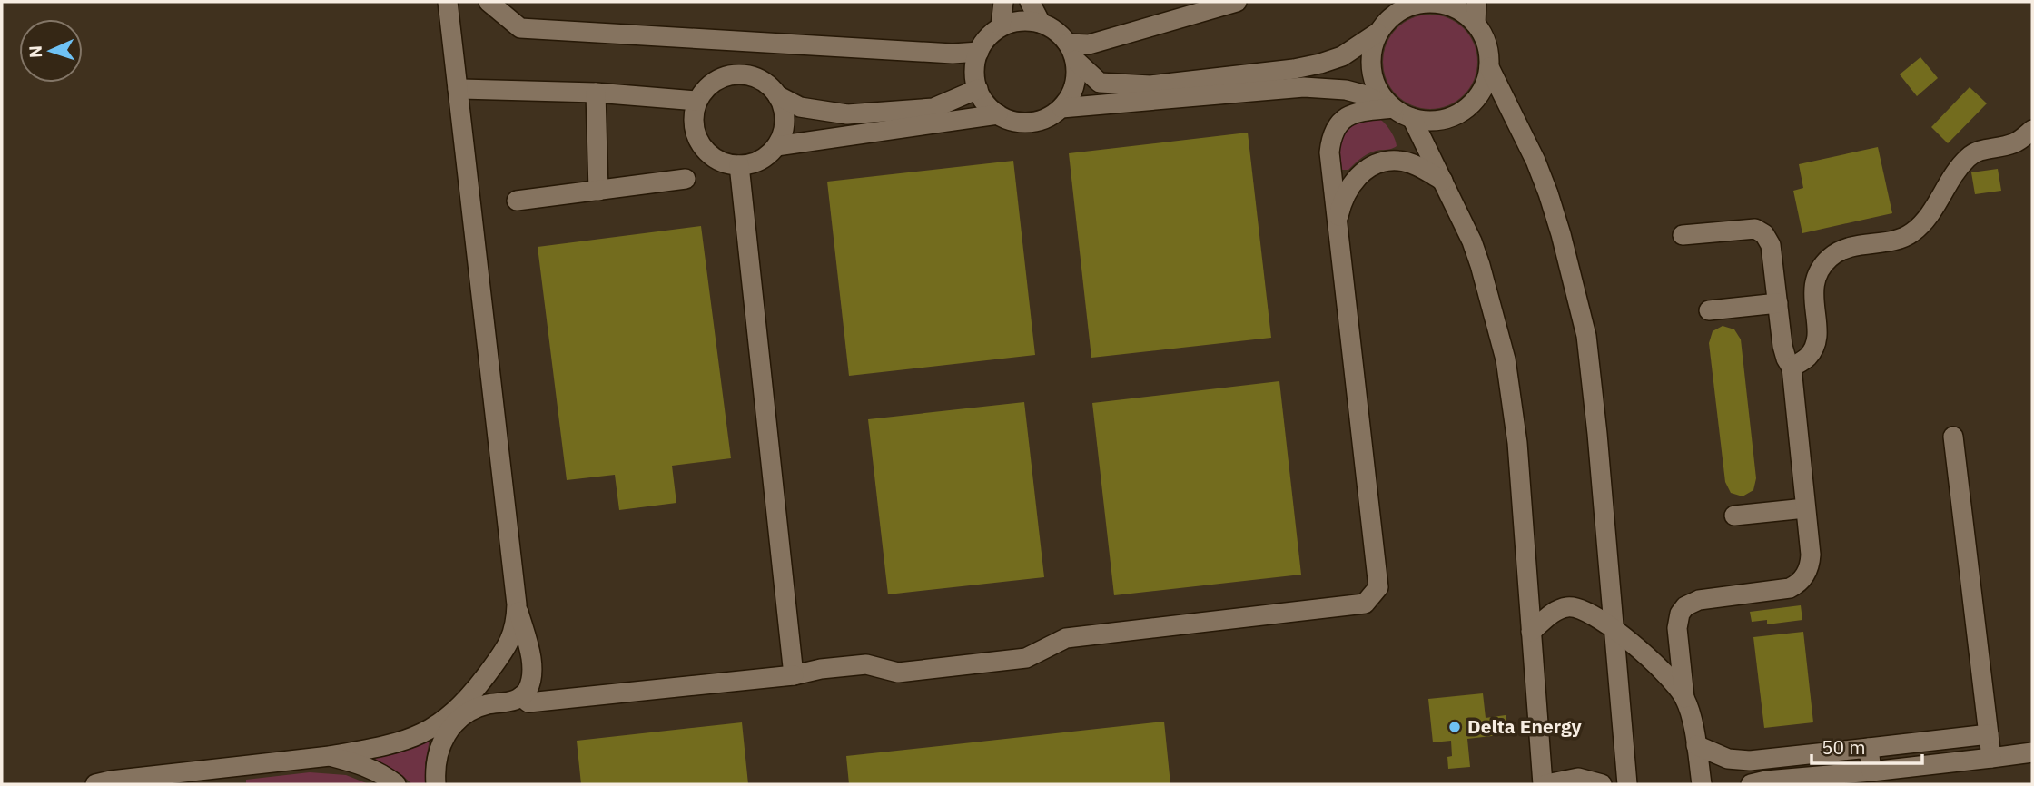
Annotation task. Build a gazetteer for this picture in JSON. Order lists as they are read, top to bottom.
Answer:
{
  "places": ["Delta Energy"],
  "scale_bar": "50 m",
  "north": "left"
}
